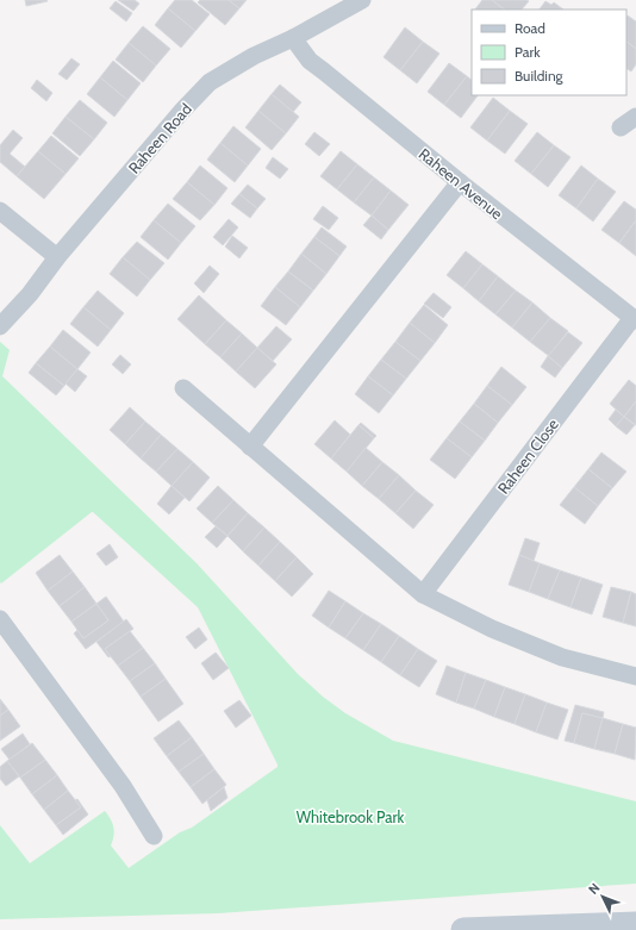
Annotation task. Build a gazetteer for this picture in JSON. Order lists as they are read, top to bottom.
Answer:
{
  "streets": {
    "street": ["Raheen Road", "Raheen Avenue", "Raheen Close"]
  },
  "crossings": [
    ["Raheen Road", "Raheen Avenue"],
    ["Raheen Avenue", "Raheen Close"]
  ],
  "parks": ["Whitebrook Park"],
  "legend": ["Road", "Park", "Building"],
  "north": "top left"
}
